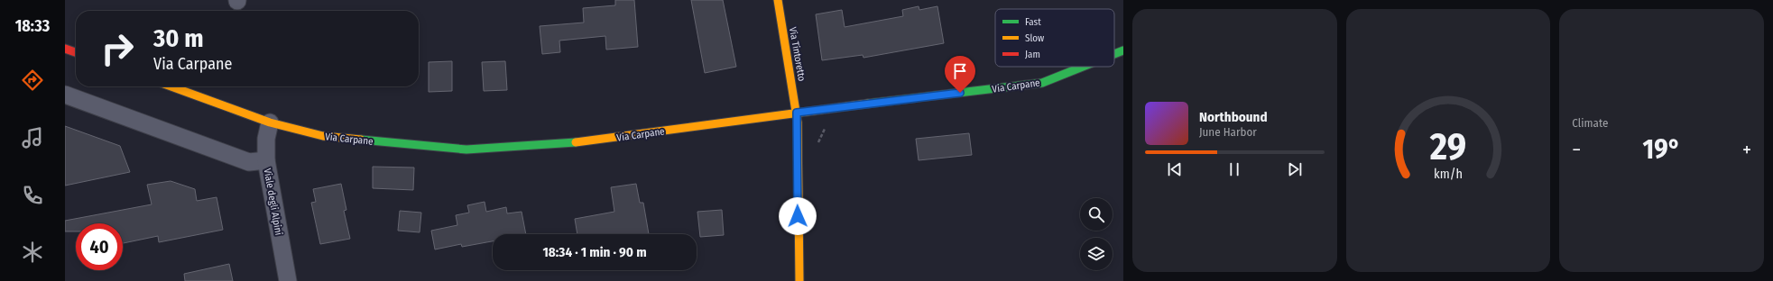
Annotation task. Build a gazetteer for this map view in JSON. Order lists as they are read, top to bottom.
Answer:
{
  "streets": {
    "street": ["Via Tintoretto", "Via Carpane", "Viale degli Alpini"]
  },
  "crossings": [
    ["Via Tintoretto", "Via Carpane"],
    ["Via Carpane", "Viale degli Alpini"]
  ],
  "legend": ["Fast", "Slow", "Jam"],
  "page": {
    "tabs": "18:33",
    "tile": "Climate",
    "turn": ["30 m", "Via Carpane"],
    "song": ["Northbound", "June Harbor"],
    "heat": ["−", "19°", "+"],
    "limit": "40",
    "trip": "18:34 · 1 min · 90 m",
    "gauge": ["29", "km/h"]
  }
}
